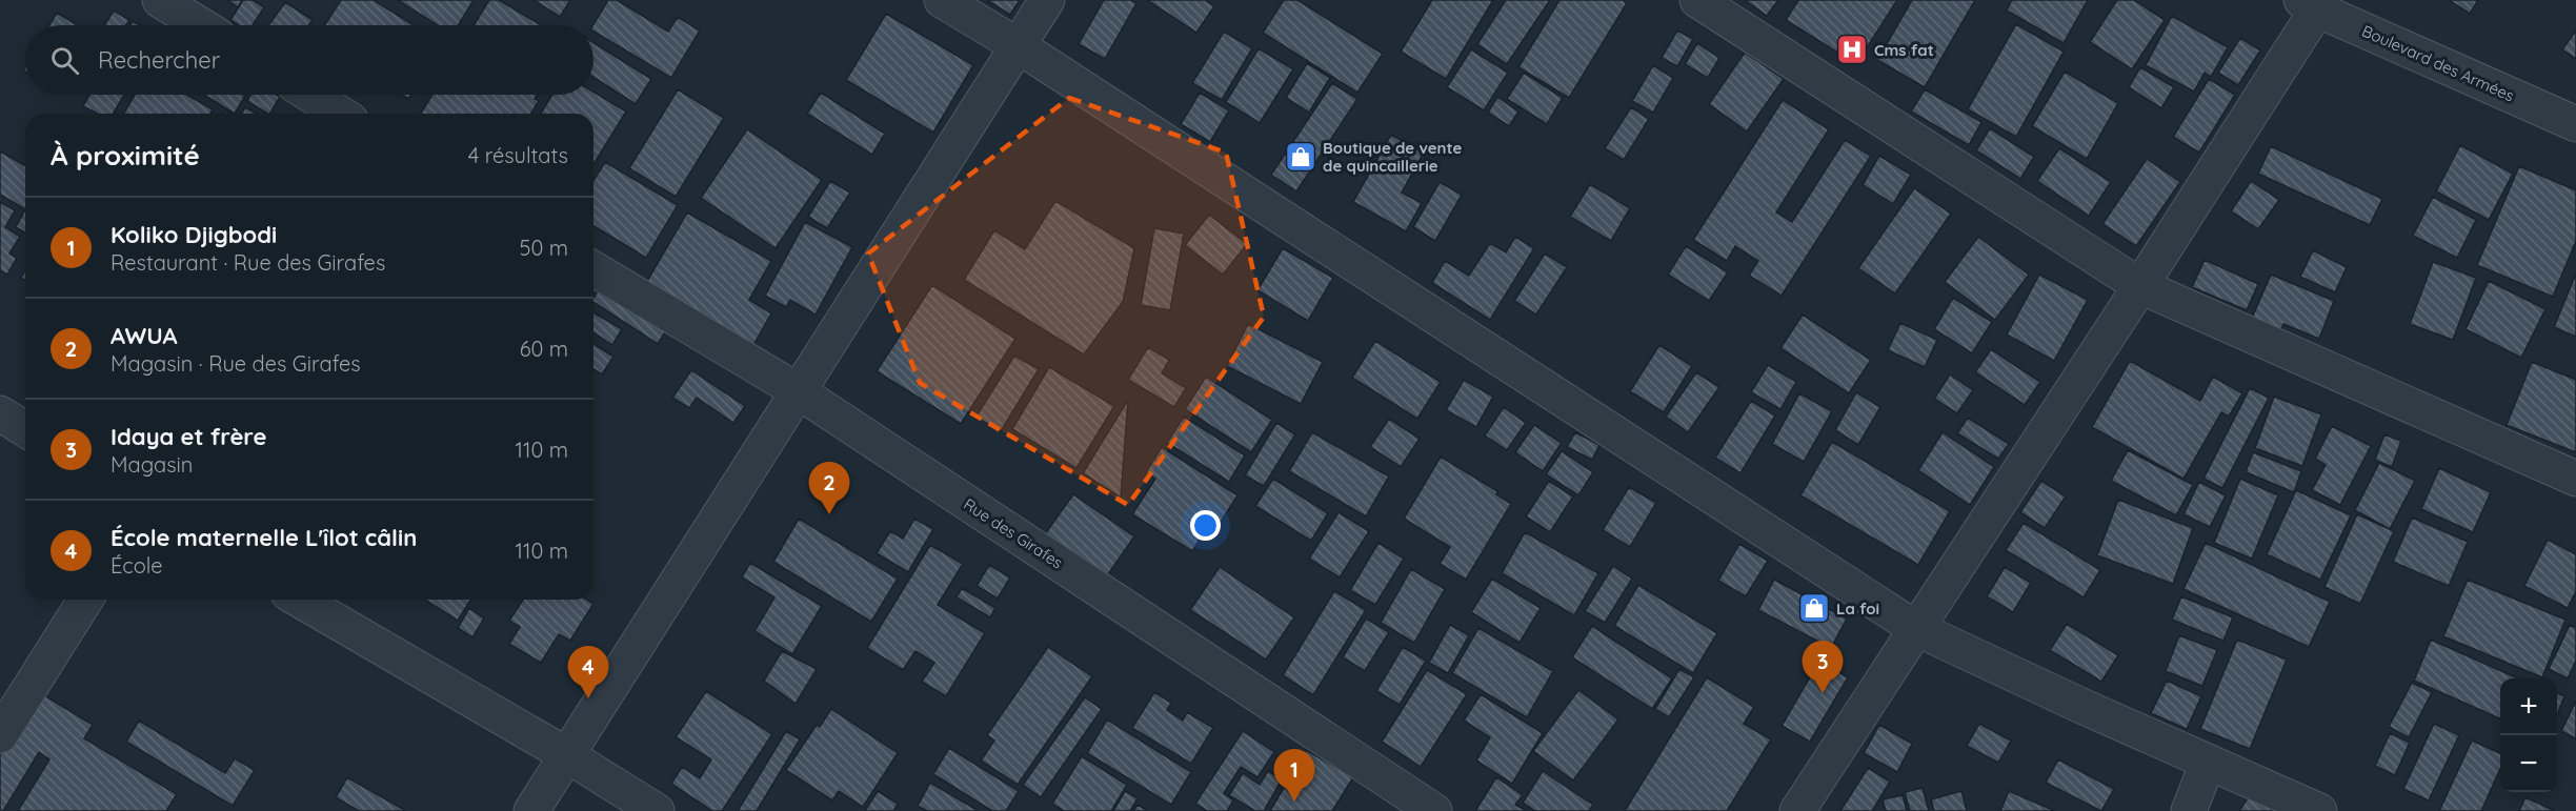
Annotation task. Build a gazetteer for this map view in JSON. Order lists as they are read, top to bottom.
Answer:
{
  "streets": {
    "street": ["Boulevard des Armées", "Rue des Girafes"]
  },
  "places": {
    "hospital": ["Cms fat"],
    "shop": ["Boutique de vente de quincaillerie", "La foi"]
  },
  "page": {
    "search": "Rechercher",
    "heading": ["À proximité", "4 résultats"],
    "list": [
      {
        "mark": "1",
        "name": "Koliko Djigbodi",
        "note": "Restaurant · Rue des Girafes",
        "value": "50 m"
      },
      {
        "mark": "2",
        "name": "AWUA",
        "note": "Magasin · Rue des Girafes",
        "value": "60 m"
      },
      {
        "mark": "3",
        "name": "Idaya et frère",
        "note": "Magasin",
        "value": "110 m"
      },
      {
        "mark": "4",
        "name": "École maternelle L'îlot câlin",
        "note": "École",
        "value": "110 m"
      }
    ],
    "pins": [
      "2",
      "3",
      "4",
      "1"
    ],
    "map_buttons": ["+", "−"]
  }
}
